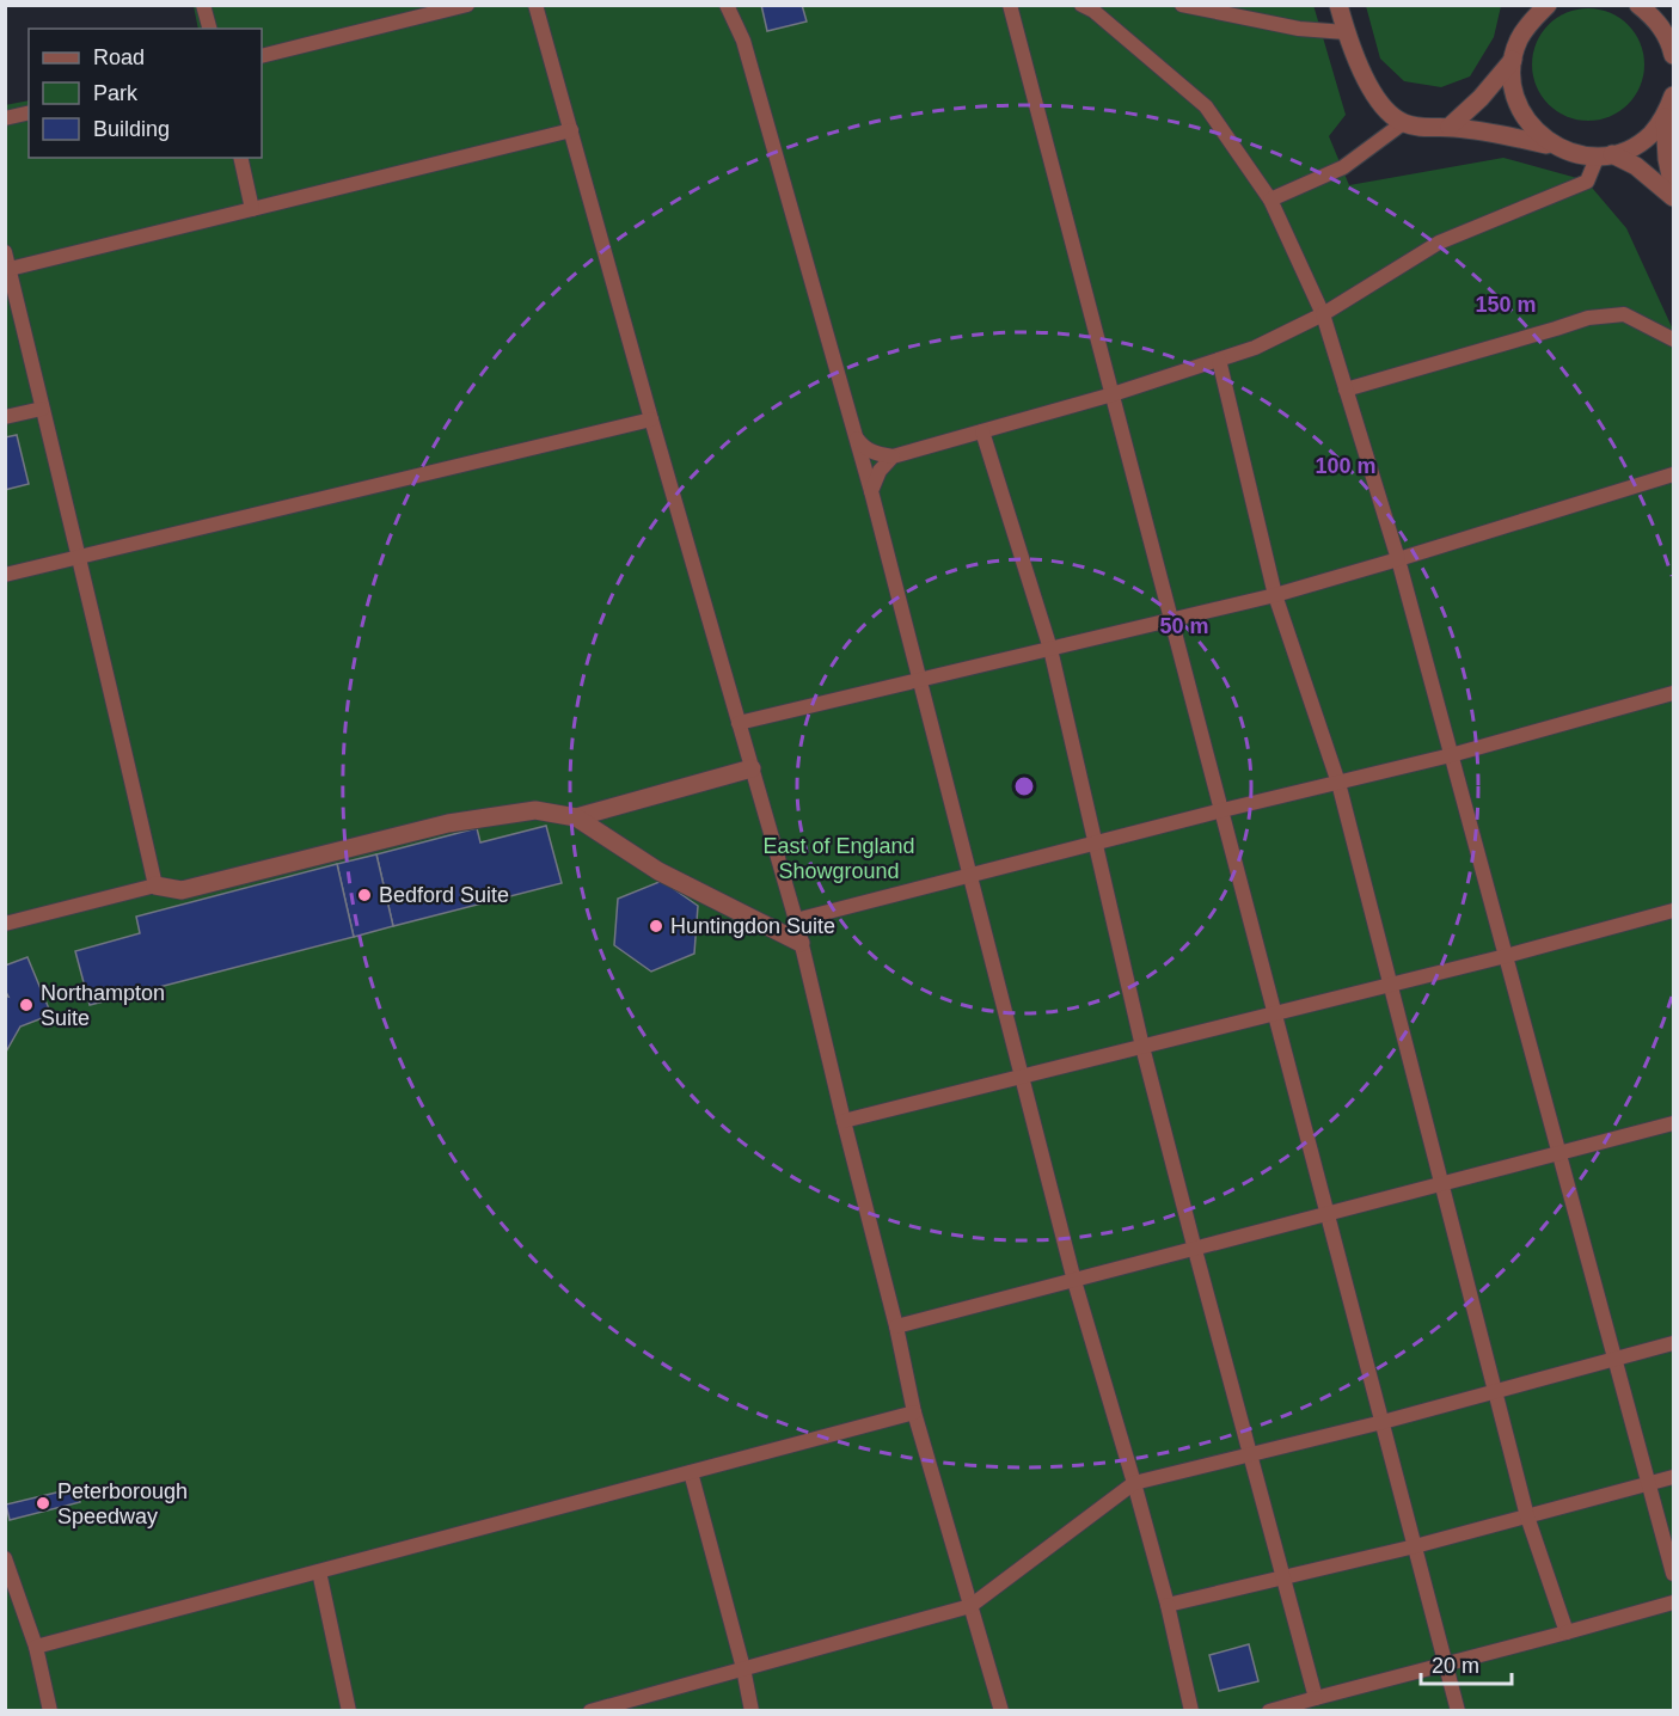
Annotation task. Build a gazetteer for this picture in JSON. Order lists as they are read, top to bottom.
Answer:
{
  "parks": ["East of England Showground"],
  "places": [
    "Bedford Suite",
    "Huntingdon Suite",
    "Northampton Suite",
    "Peterborough Speedway"
  ],
  "legend": ["Road", "Park", "Building"],
  "scale_bar": "20 m",
  "rings": ["150 m", "100 m", "50 m"]
}
